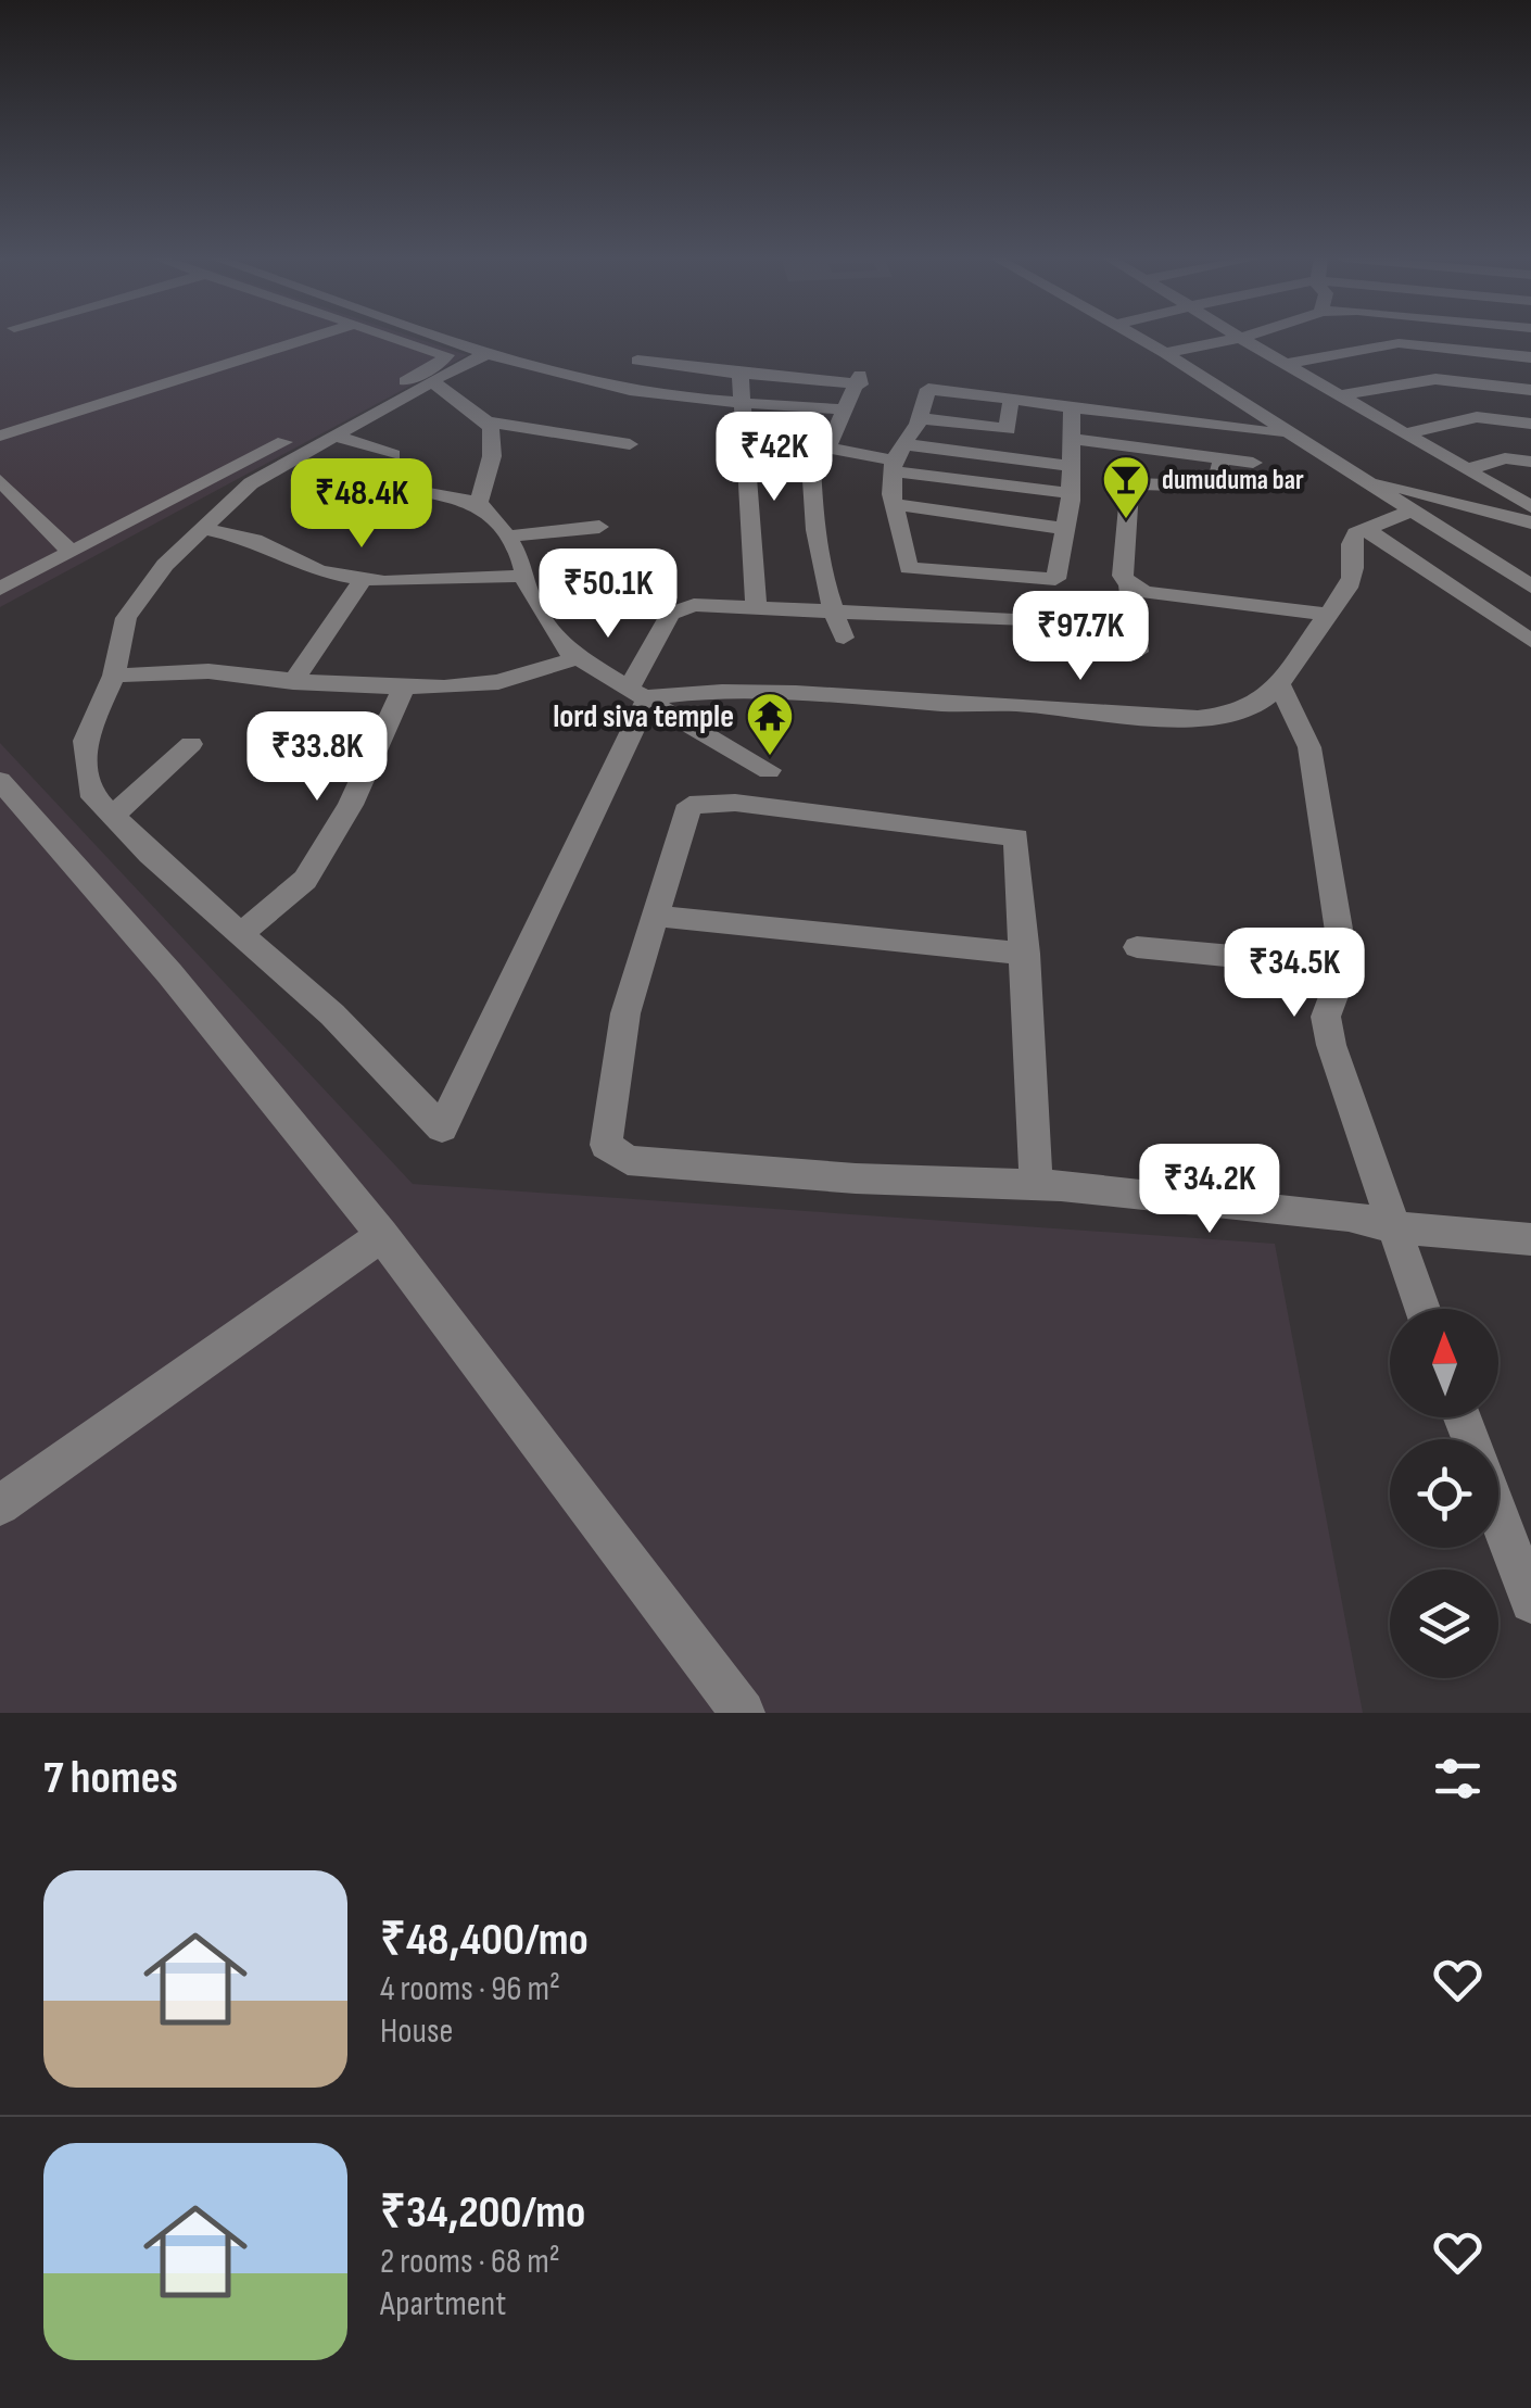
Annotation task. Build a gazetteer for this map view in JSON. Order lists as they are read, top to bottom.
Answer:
{
  "places": {
    "bar": ["dumuduma bar"],
    "temple": ["lord siva temple"]
  },
  "north": "top",
  "page": {
    "price": [
      "₹42K",
      "₹48.4K",
      "₹50.1K",
      "₹97.7K",
      "₹33.8K",
      "₹34.5K",
      "₹34.2K"
    ],
    "heading": "7 homes",
    "list": [
      {
        "name": "₹48,400/mo",
        "note": "4 rooms · 96 m² · House"
      },
      {
        "name": "₹34,200/mo",
        "note": "2 rooms · 68 m² · Apartment"
      }
    ]
  }
}
